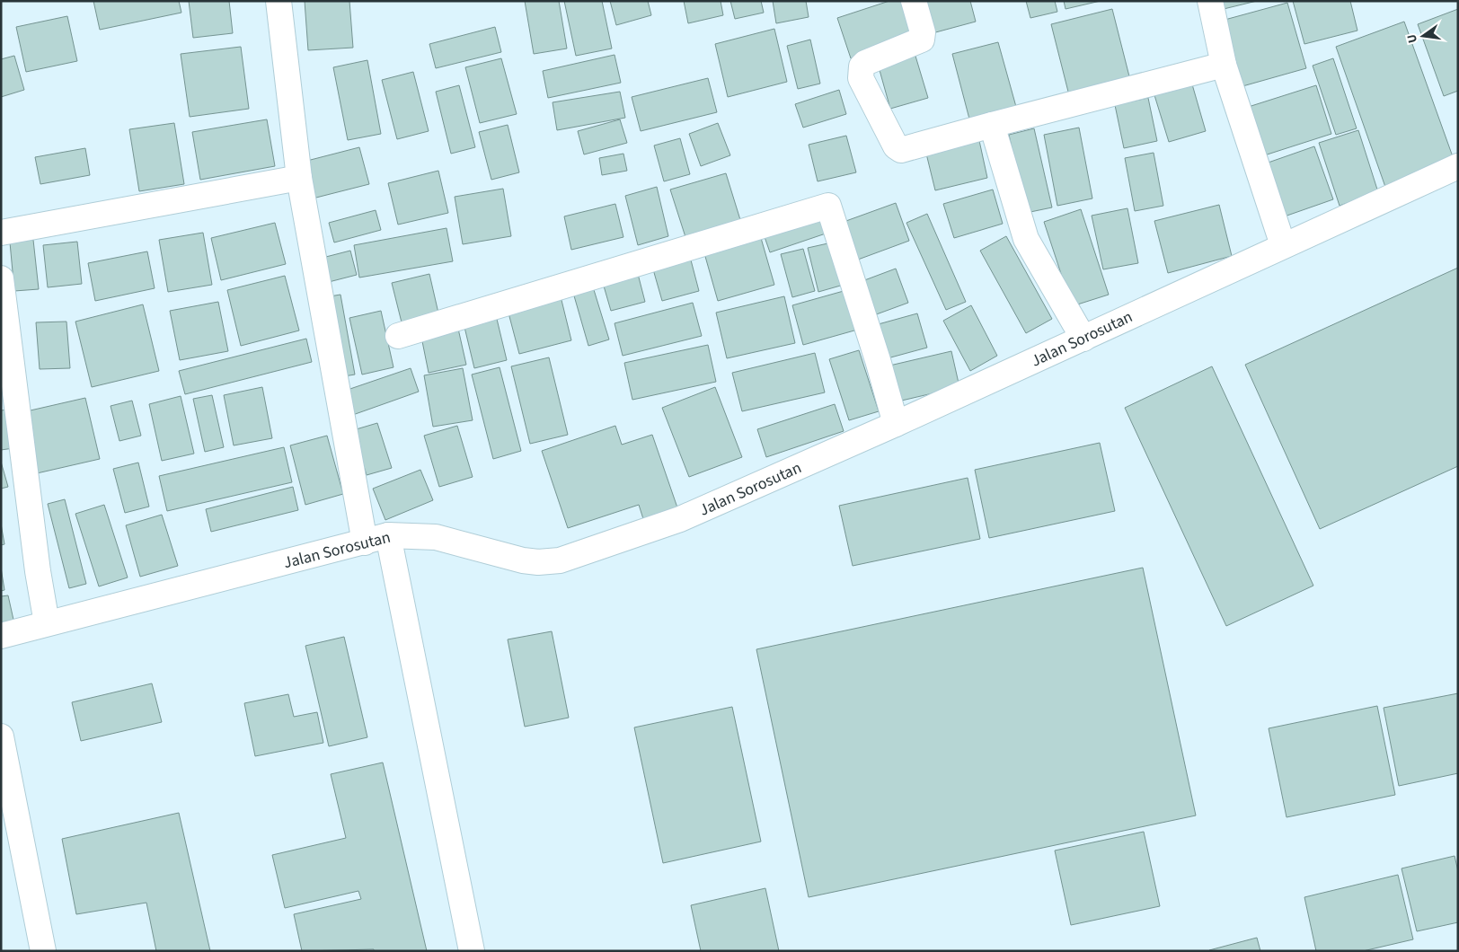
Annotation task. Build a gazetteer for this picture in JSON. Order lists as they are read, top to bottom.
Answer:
{
  "streets": {
    "street": ["Jalan Sorosutan"]
  },
  "north": "left"
}
